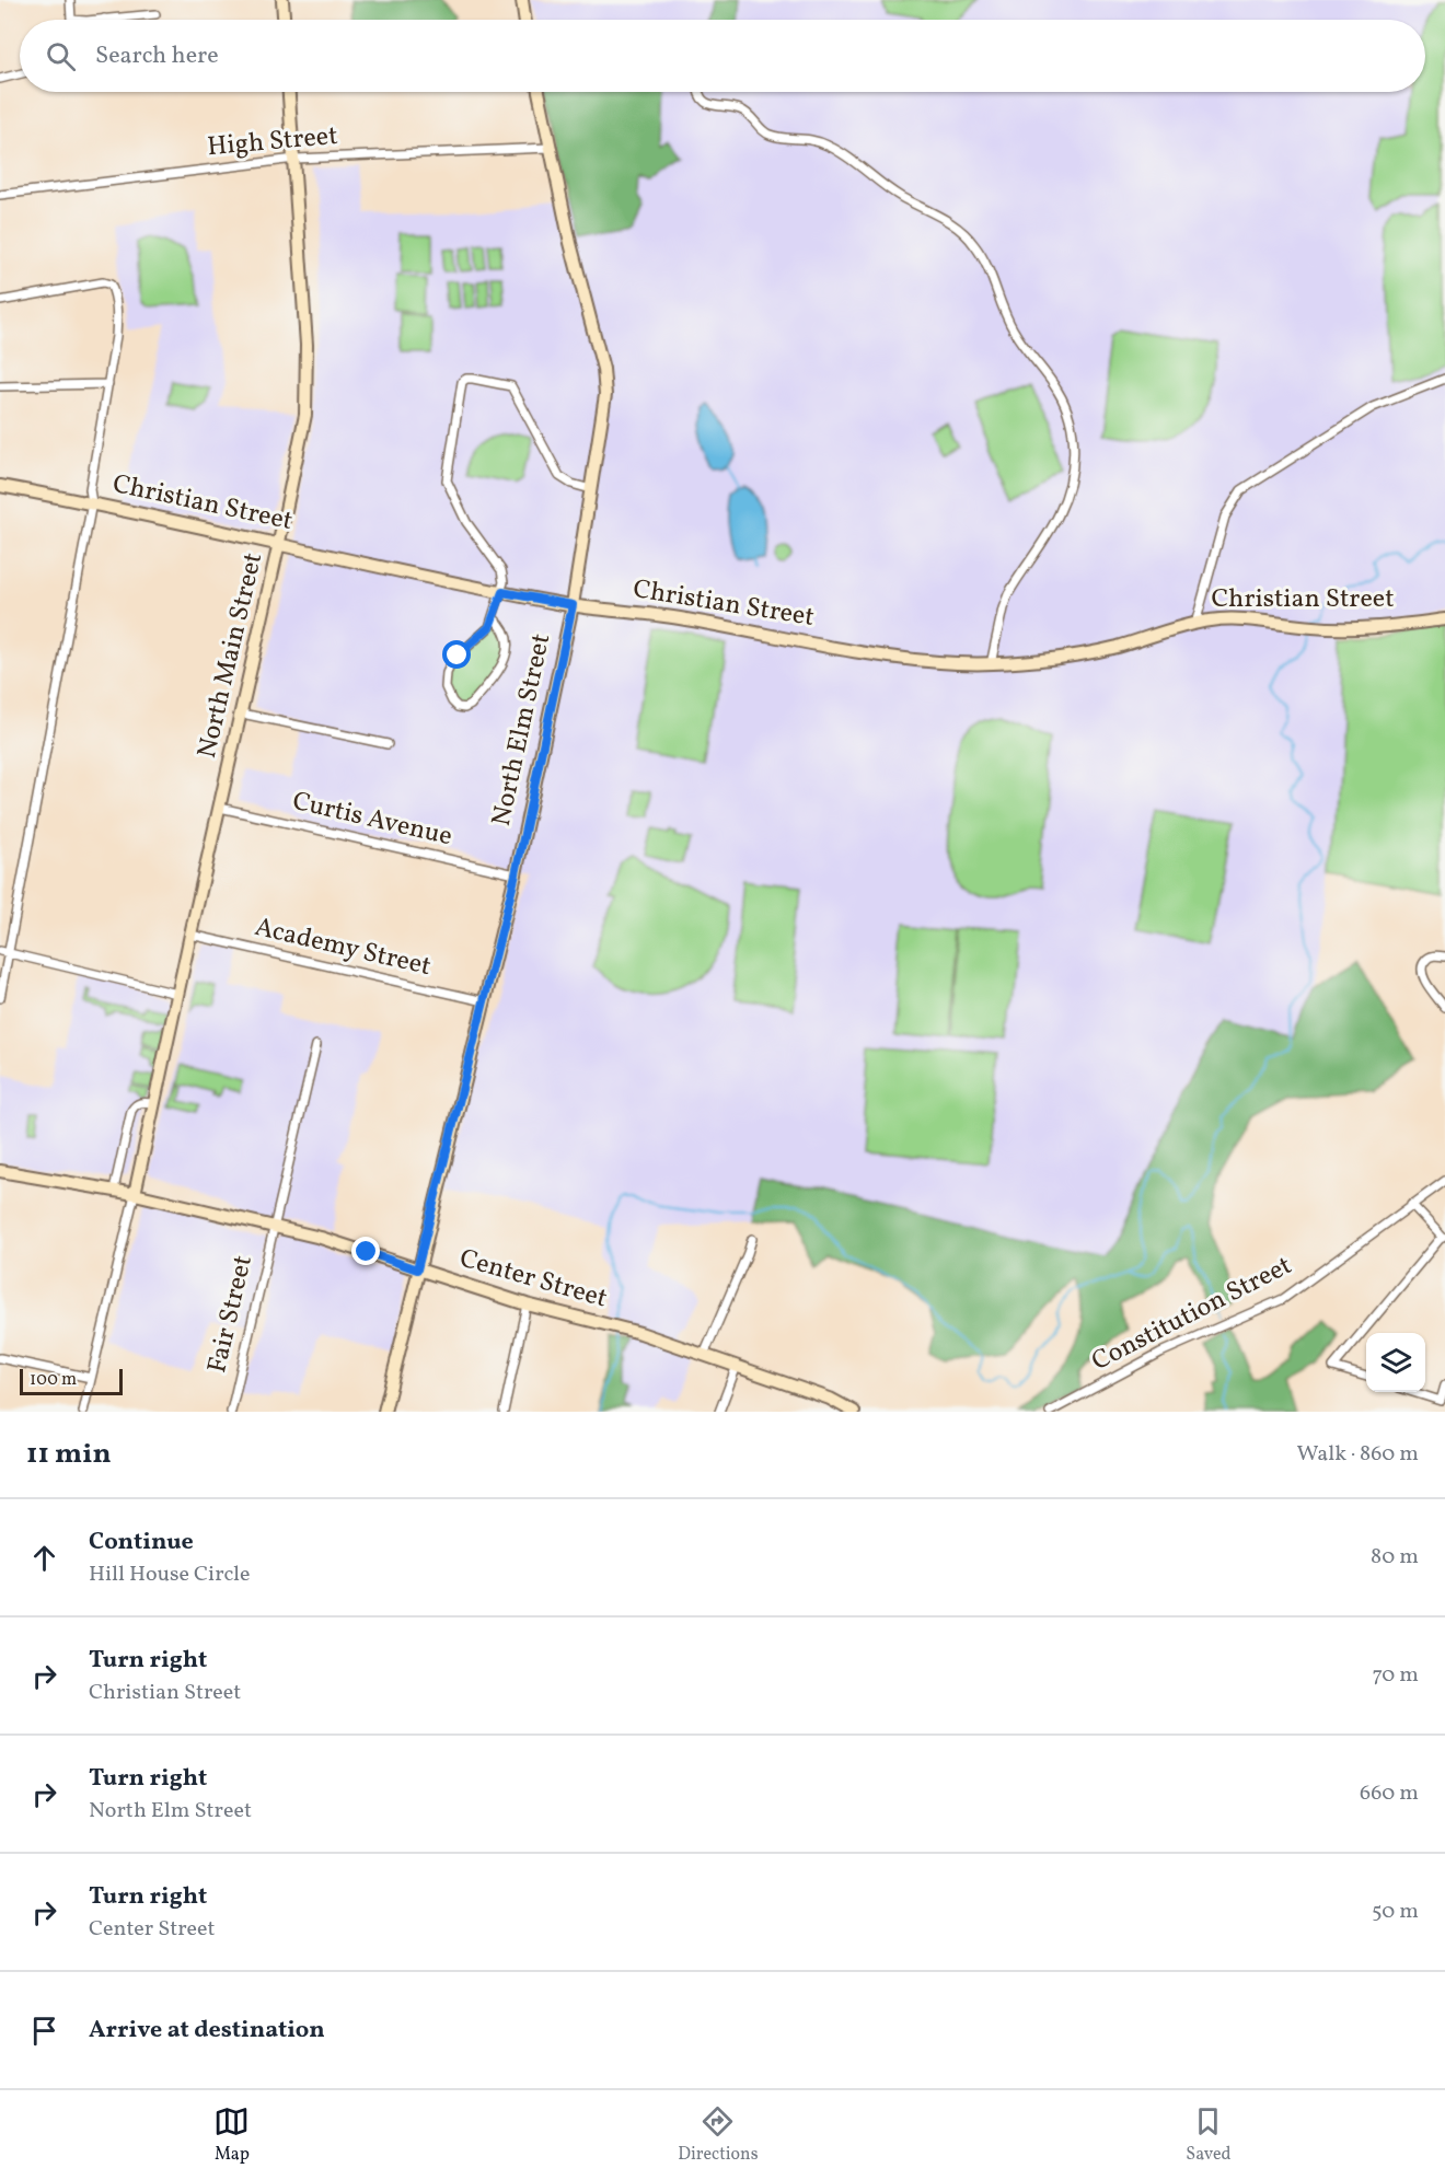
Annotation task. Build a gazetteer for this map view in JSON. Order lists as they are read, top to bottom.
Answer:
{
  "streets": {
    "main road": [
      "Christian Street",
      "North Main Street",
      "North Elm Street",
      "Center Street"
    ],
    "street": [
      "High Street",
      "Curtis Avenue",
      "Academy Street",
      "Fair Street",
      "Constitution Street"
    ]
  },
  "crossings": [
    ["High Street", "North Main Street"],
    ["High Street", "North Elm Street"],
    ["Christian Street", "North Main Street"],
    ["Christian Street", "North Elm Street"],
    ["North Main Street", "Curtis Avenue"],
    ["North Main Street", "Academy Street"],
    ["North Main Street", "Center Street"],
    ["North Elm Street", "Curtis Avenue"],
    ["North Elm Street", "Academy Street"],
    ["North Elm Street", "Center Street"],
    ["Center Street", "Fair Street"]
  ],
  "scale_bar": "100 m",
  "page": {
    "search": "Search here",
    "scale": "100 m",
    "heading": ["11 min", "Walk · 860 m"],
    "list": [
      ["Continue", "Hill House Circle", "80 m"],
      ["Turn right", "Christian Street", "70 m"],
      ["Turn right", "North Elm Street", "660 m"],
      ["Turn right", "Center Street", "50 m"],
      "Arrive at destination"
    ],
    "nav": ["Map", "Directions", "Saved"]
  }
}
